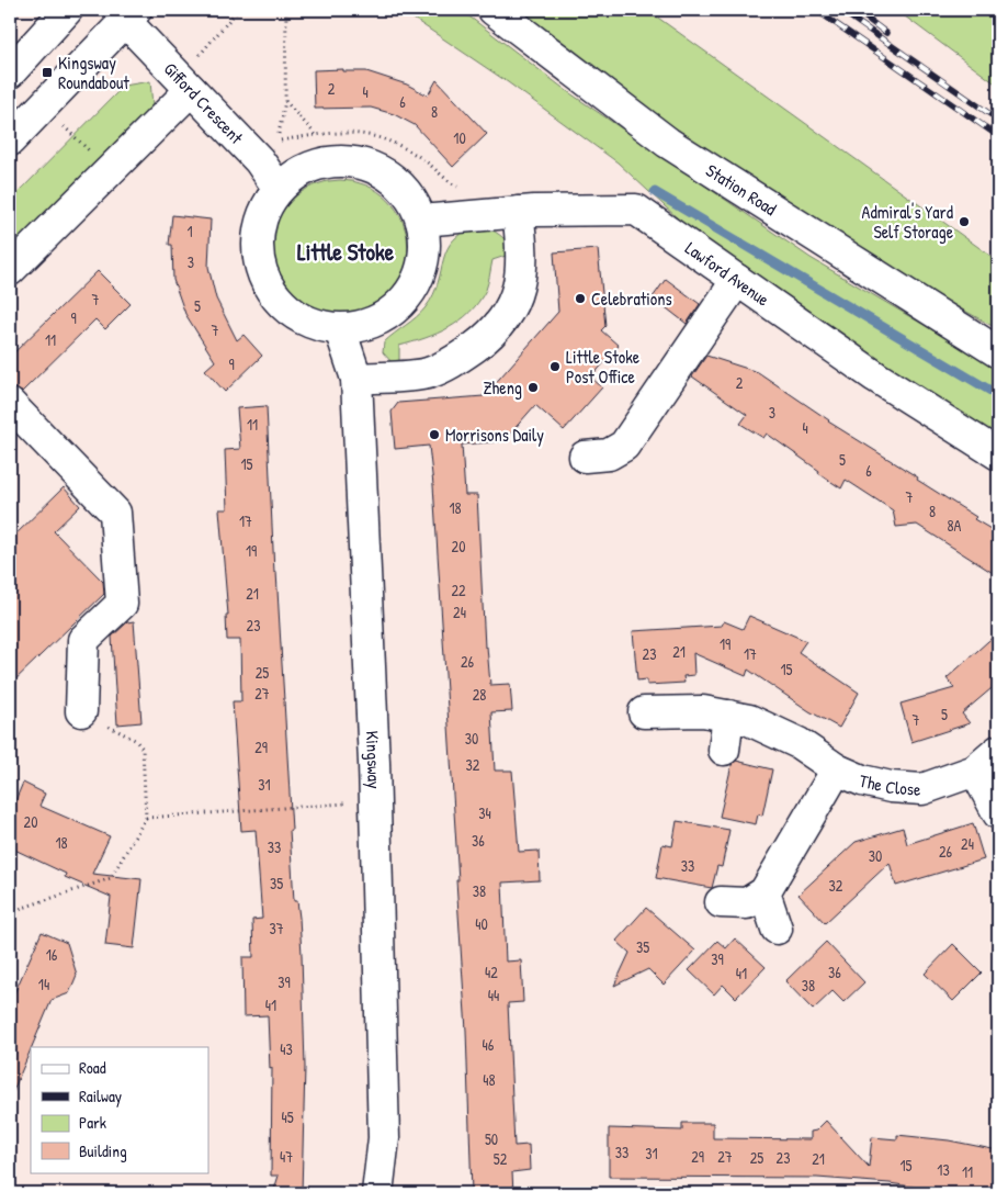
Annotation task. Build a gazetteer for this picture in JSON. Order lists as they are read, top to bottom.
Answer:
{
  "streets": {
    "street": [
      "Gifford Crescent",
      "Station Road",
      "Lawford Avenue",
      "Kingsway",
      "The Close"
    ]
  },
  "crossings": [
    ["Gifford Crescent", "Lawford Avenue"],
    ["Gifford Crescent", "Kingsway"],
    ["Lawford Avenue", "Kingsway"]
  ],
  "districts": ["Little Stoke"],
  "places": {
    "transit": ["Kingsway Roundabout"],
    "other": [
      "Admiral's Yard Self Storage",
      "Celebrations",
      "Little Stoke Post Office",
      "Zheng",
      "Morrisons Daily"
    ]
  },
  "house_numbers": [
    "2",
    "4",
    "6",
    "8",
    "10",
    "1",
    "3",
    "7",
    "5",
    "9",
    "7",
    "11",
    "9",
    "2",
    "3",
    "11",
    "4",
    "5",
    "15",
    "6",
    "7",
    "18",
    "8",
    "17",
    "8A",
    "20",
    "19",
    "22",
    "21",
    "24",
    "23",
    "19",
    "21",
    "23",
    "17",
    "26",
    "15",
    "25",
    "27",
    "28",
    "5",
    "7",
    "30",
    "29",
    "32",
    "31",
    "34",
    "20",
    "36",
    "18",
    "24",
    "33",
    "26",
    "30",
    "33",
    "35",
    "32",
    "38",
    "40",
    "37",
    "35",
    "16",
    "39",
    "42",
    "36",
    "41",
    "39",
    "14",
    "38",
    "44",
    "41",
    "46",
    "43",
    "48",
    "45",
    "50",
    "33",
    "31",
    "47",
    "29",
    "27",
    "25",
    "23",
    "52",
    "21",
    "15",
    "13",
    "11"
  ],
  "legend": [
    "Road",
    "Railway",
    "Park",
    "Building"
  ]
}
